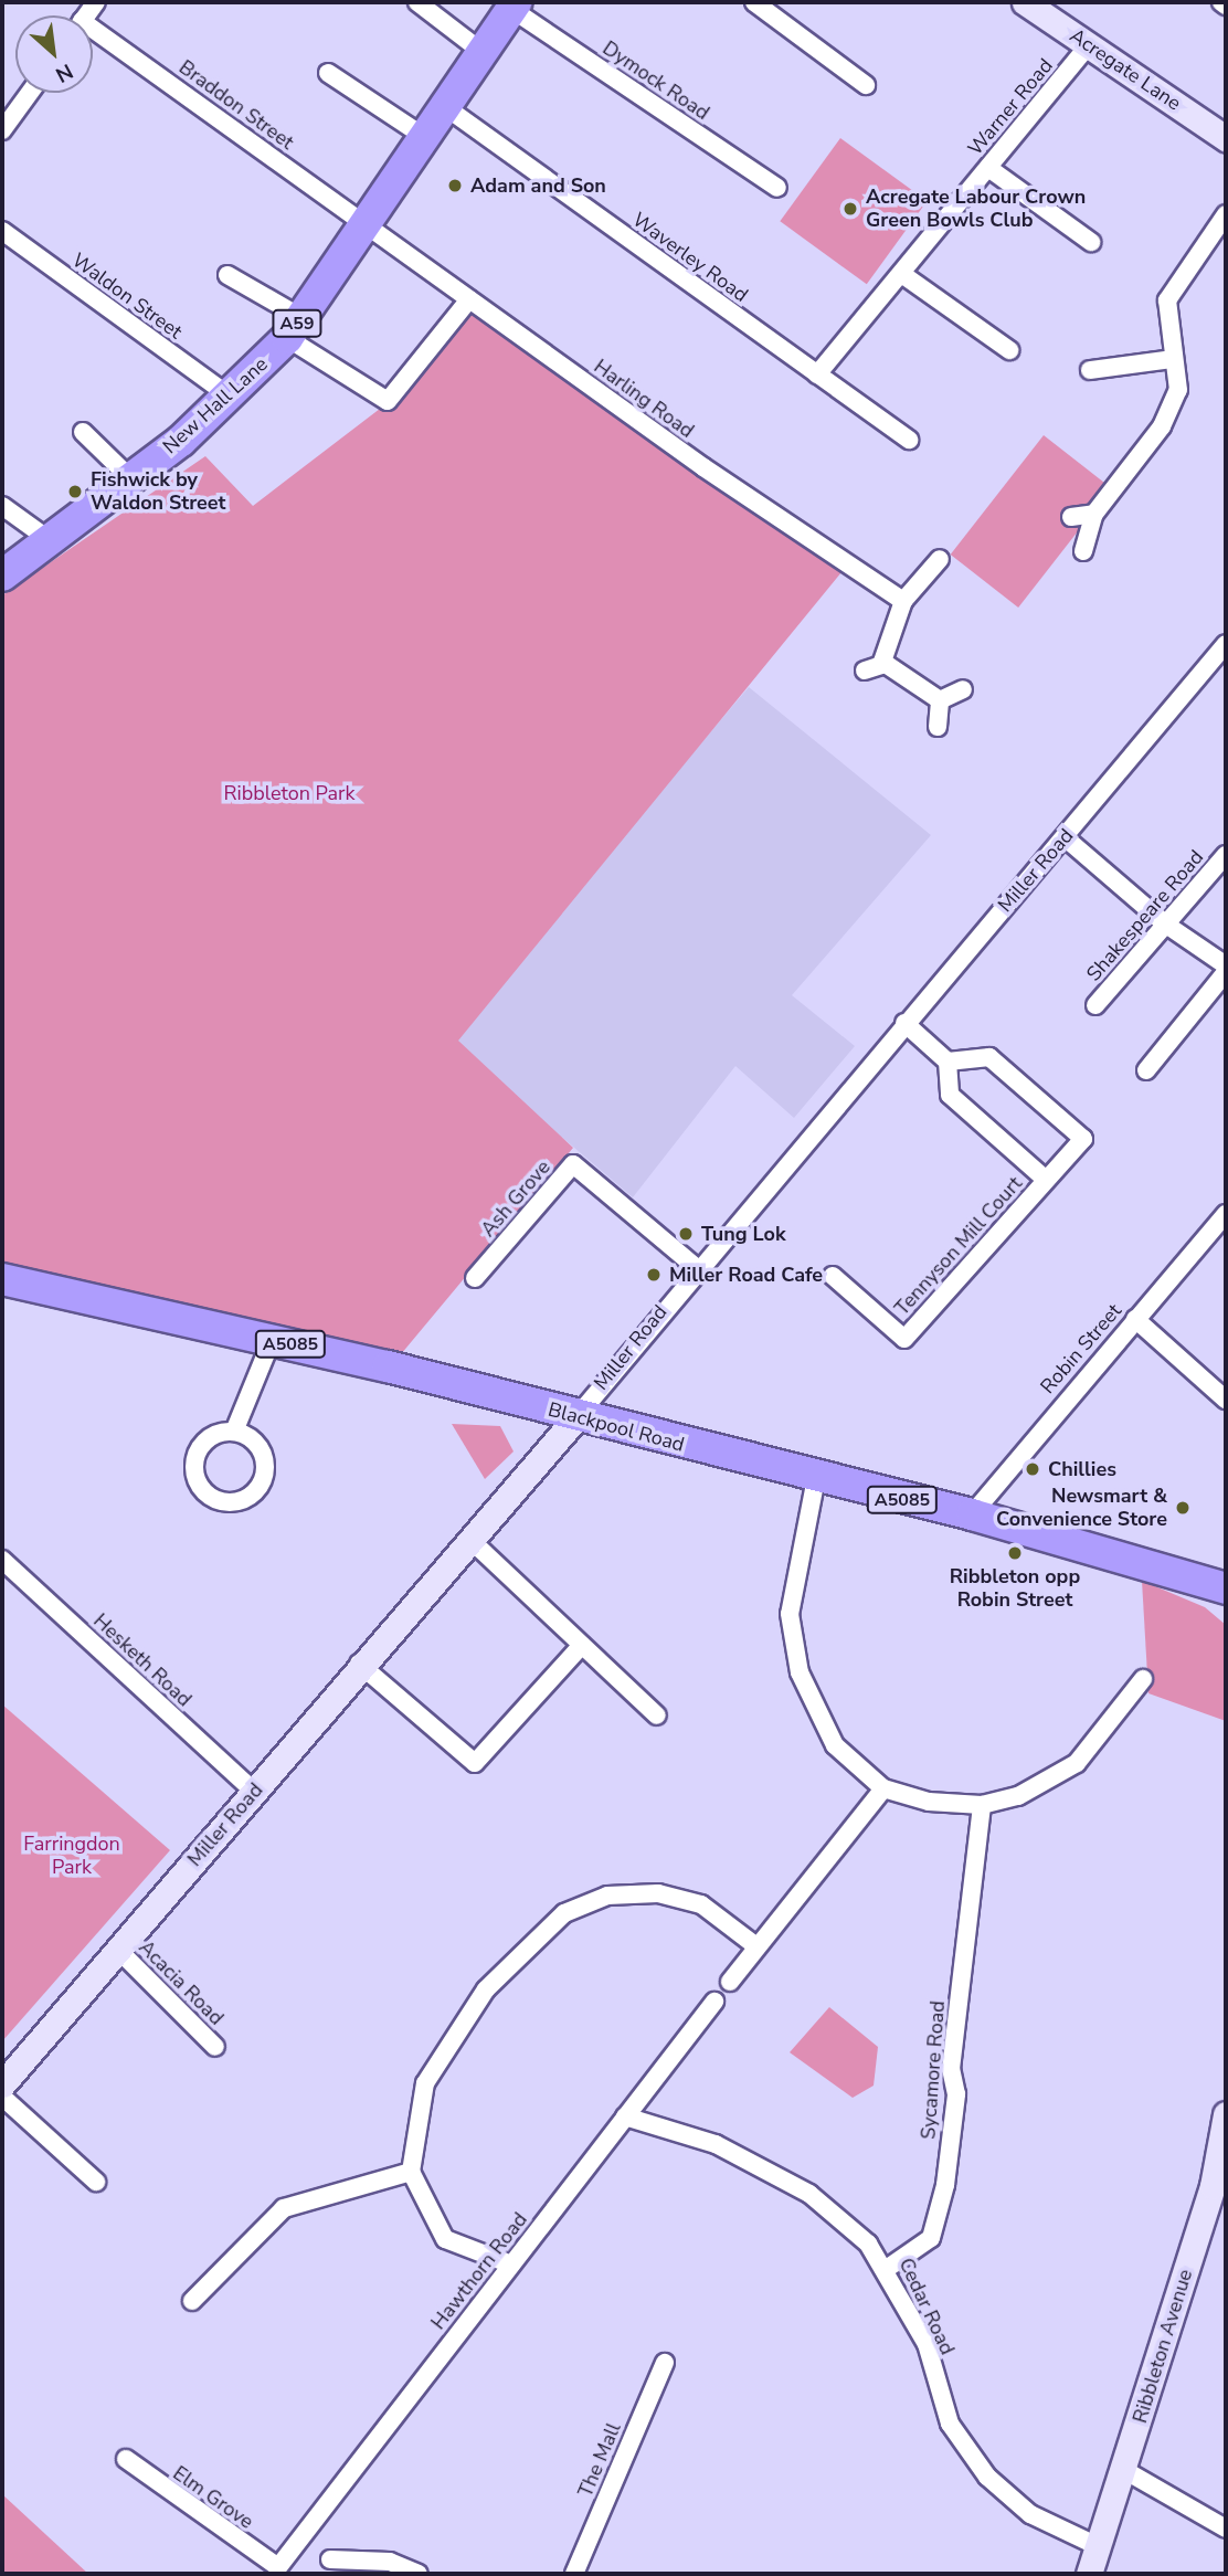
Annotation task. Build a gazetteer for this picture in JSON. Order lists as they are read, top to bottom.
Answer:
{
  "streets": {
    "highway": [
      "A59",
      "New Hall Lane",
      "A5085",
      "Blackpool Road"
    ],
    "street": [
      "Acregate Lane",
      "Dymock Road",
      "Braddon Street",
      "Warner Road",
      "Waverley Road",
      "Waldon Street",
      "Harling Road",
      "Miller Road",
      "Shakespeare Road",
      "Ash Grove",
      "Tennyson Mill Court",
      "Robin Street",
      "Hesketh Road",
      "Acacia Road",
      "Sycamore Road",
      "Hawthorn Road",
      "Cedar Road",
      "Ribbleton Avenue",
      "The Mall",
      "Elm Grove"
    ]
  },
  "crossings": [
    ["Acregate Lane", "Warner Road"],
    ["Dymock Road", "New Hall Lane"],
    ["Braddon Street", "Harling Road"],
    ["Braddon Street", "New Hall Lane"],
    ["Warner Road", "Waverley Road"],
    ["Waverley Road", "New Hall Lane"],
    ["Waldon Street", "New Hall Lane"],
    ["Harling Road", "New Hall Lane"],
    ["Miller Road", "Ash Grove"],
    ["Miller Road", "Blackpool Road"],
    ["Miller Road", "Hesketh Road"],
    ["Miller Road", "Acacia Road"],
    ["Robin Street", "Blackpool Road"],
    ["Sycamore Road", "Cedar Road"],
    ["Hawthorn Road", "Cedar Road"],
    ["Hawthorn Road", "Elm Grove"],
    ["Cedar Road", "Ribbleton Avenue"]
  ],
  "parks": ["Ribbleton Park", "Farringdon Park"],
  "places": [
    "Adam and Son",
    "Acregate Labour Crown Green Bowls Club",
    "Fishwick by Waldon Street",
    "Tung Lok",
    "Miller Road Cafe",
    "Chillies",
    "Newsmart & Convenience Store",
    "Ribbleton opp Robin Street"
  ],
  "north": "bottom right"
}
